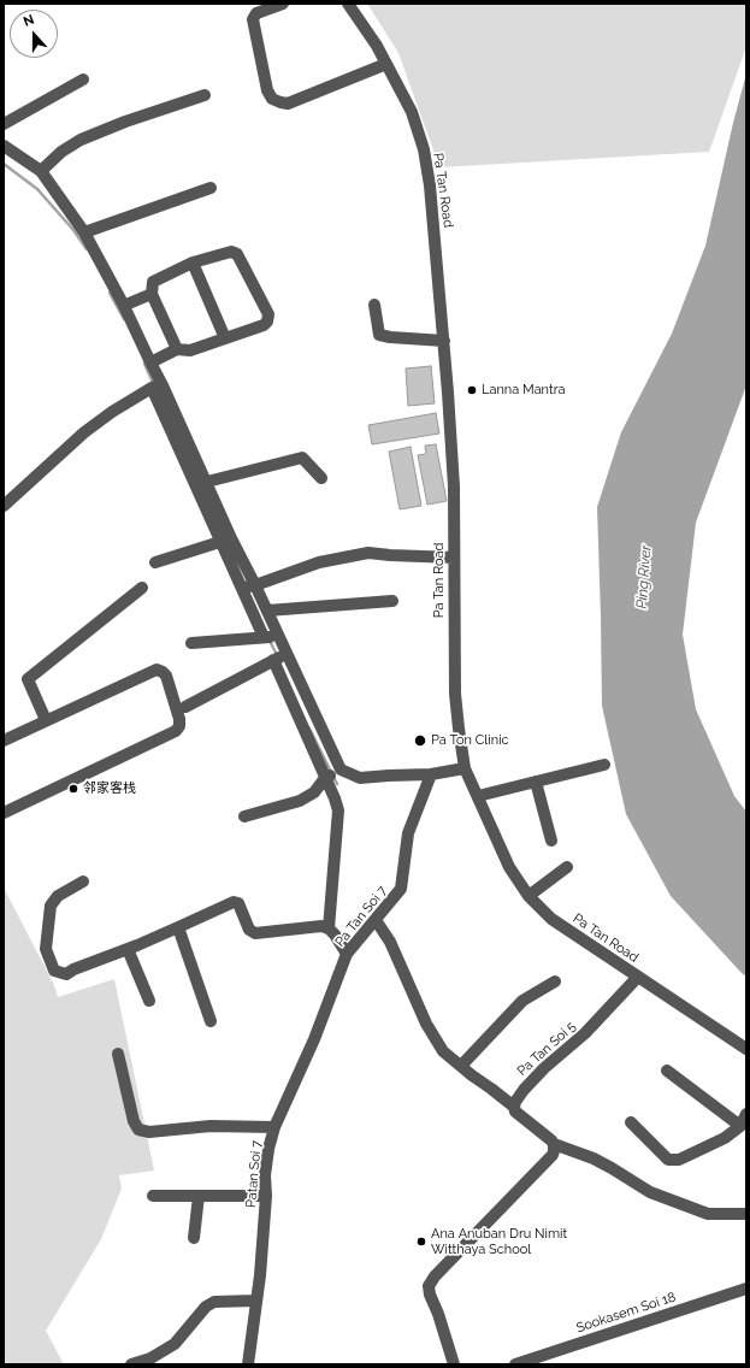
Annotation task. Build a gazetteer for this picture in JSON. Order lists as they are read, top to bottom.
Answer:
{
  "streets": {
    "street": [
      "Pa Tan Road",
      "Pa Tan Soi 7",
      "Pa Tan Soi 5",
      "Patan Soi 7",
      "Sookasem Soi 18"
    ]
  },
  "crossings": [
    ["Pa Tan Road", "Pa Tan Soi 5"],
    ["Pa Tan Soi 7", "Patan Soi 7"]
  ],
  "water": ["Ping River"],
  "places": [
    "Lanna Mantra",
    "Pa Ton Clinic",
    "邻家客栈",
    "Ana Anuban Dru Nimit Witthaya School"
  ],
  "north": "top"
}
